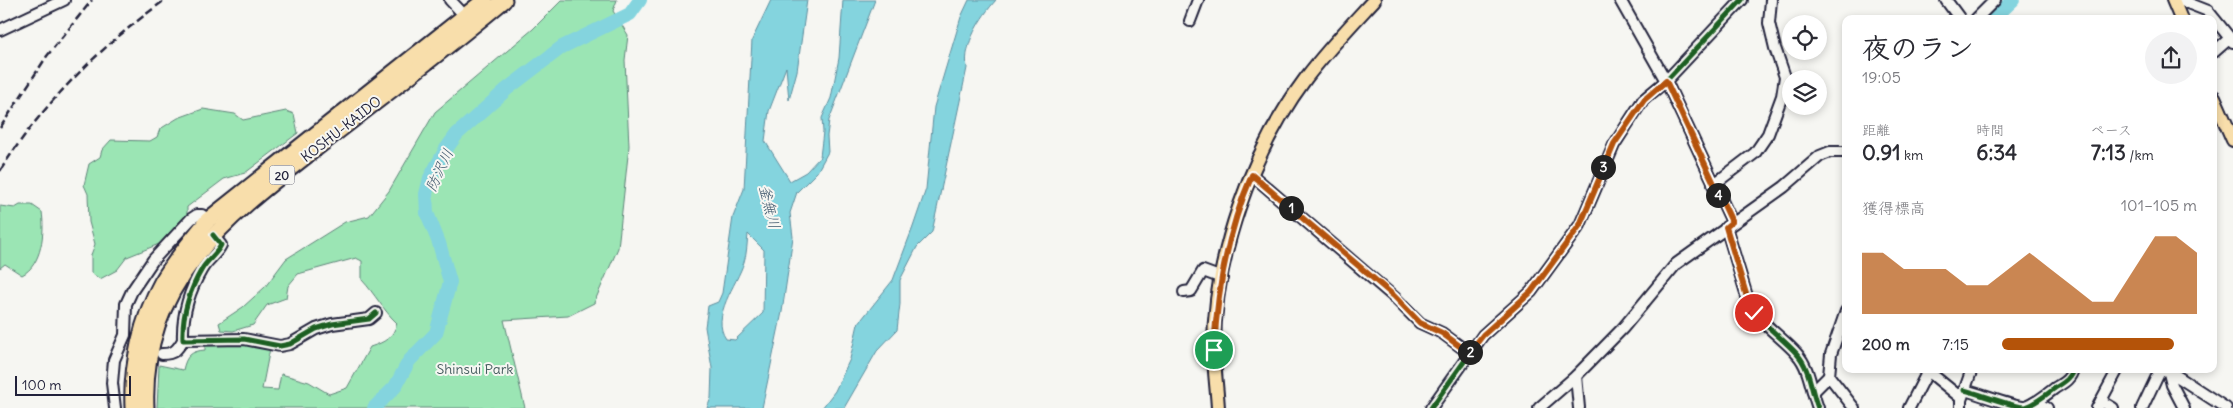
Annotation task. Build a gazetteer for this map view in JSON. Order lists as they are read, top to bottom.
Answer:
{
  "streets": {
    "highway": ["KOSHU-KAIDO", "20"]
  },
  "water": ["防沢川", "釜無川"],
  "parks": ["Shinsui Park"],
  "scale_bar": "100 m",
  "page": {
    "heading": ["夜のラン", "19:05"],
    "stats": [
      ["距離", "0.91 km"],
      ["時間", "6:34"],
      ["ペース", "7:13 /km"]
    ],
    "pins": [
      "3",
      "4",
      "1",
      "2"
    ],
    "chart": ["獲得標高", "101–105 m"],
    "list": [
      {
        "name": "200 m",
        "note": "7:15"
      }
    ],
    "scale": "100 m"
  }
}
